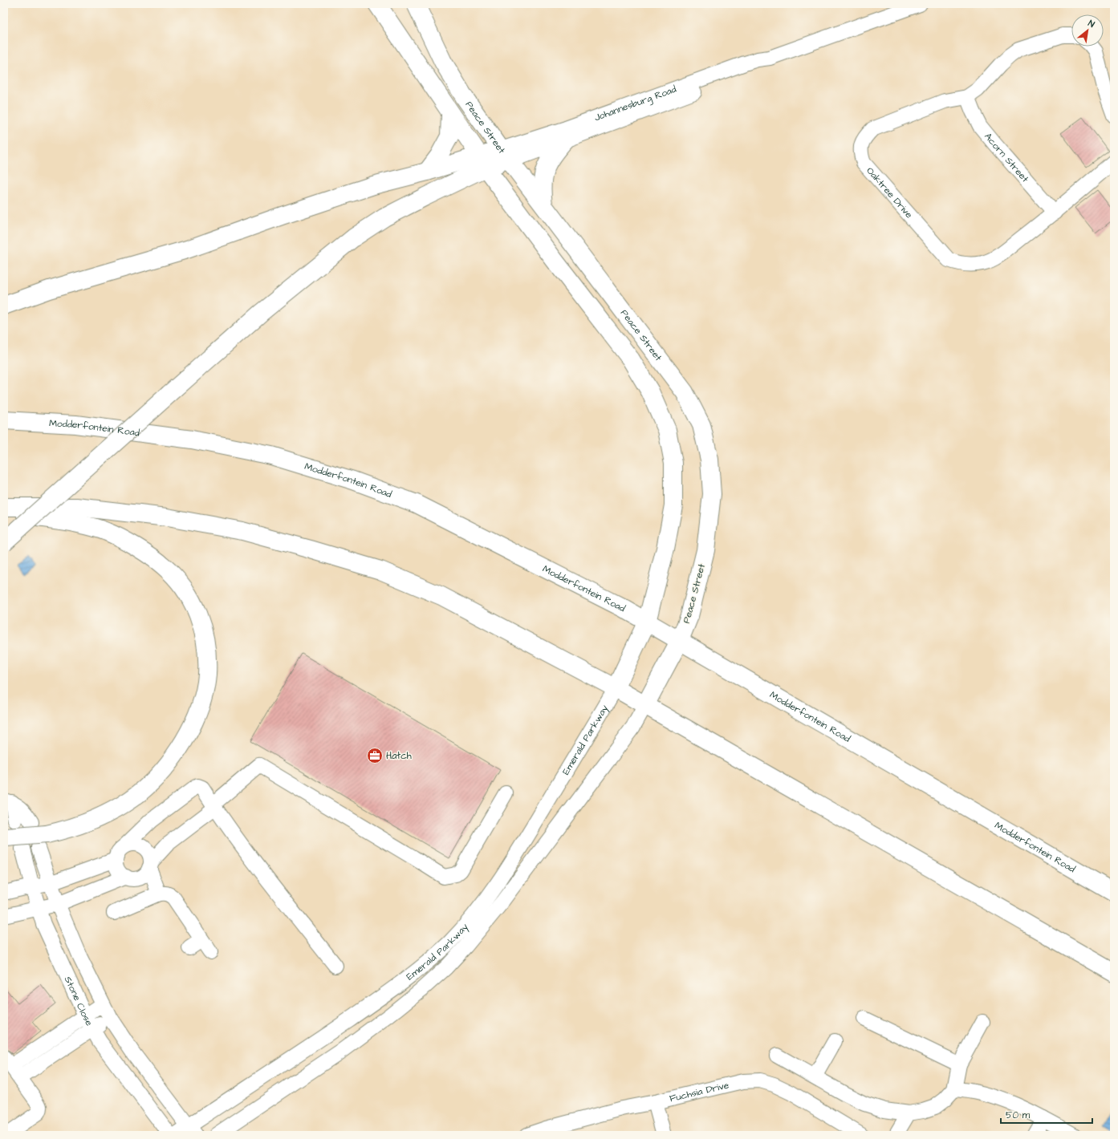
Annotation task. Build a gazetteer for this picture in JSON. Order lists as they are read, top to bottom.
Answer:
{
  "streets": {
    "main road": ["Peace Street", "Modderfontein Road"],
    "street": [
      "Johannesburg Road",
      "Acorn Street",
      "Oaktree Drive",
      "Emerald Parkway",
      "Stone Close",
      "Fuchsia Drive"
    ]
  },
  "crossings": [
    ["Johannesburg Road", "Peace Street"],
    ["Peace Street", "Modderfontein Road"],
    ["Peace Street", "Emerald Parkway"],
    ["Acorn Street", "Oaktree Drive"],
    ["Emerald Parkway", "Stone Close"]
  ],
  "places": {
    "office": ["Hatch"]
  },
  "scale_bar": "50 m",
  "north": "top right"
}
